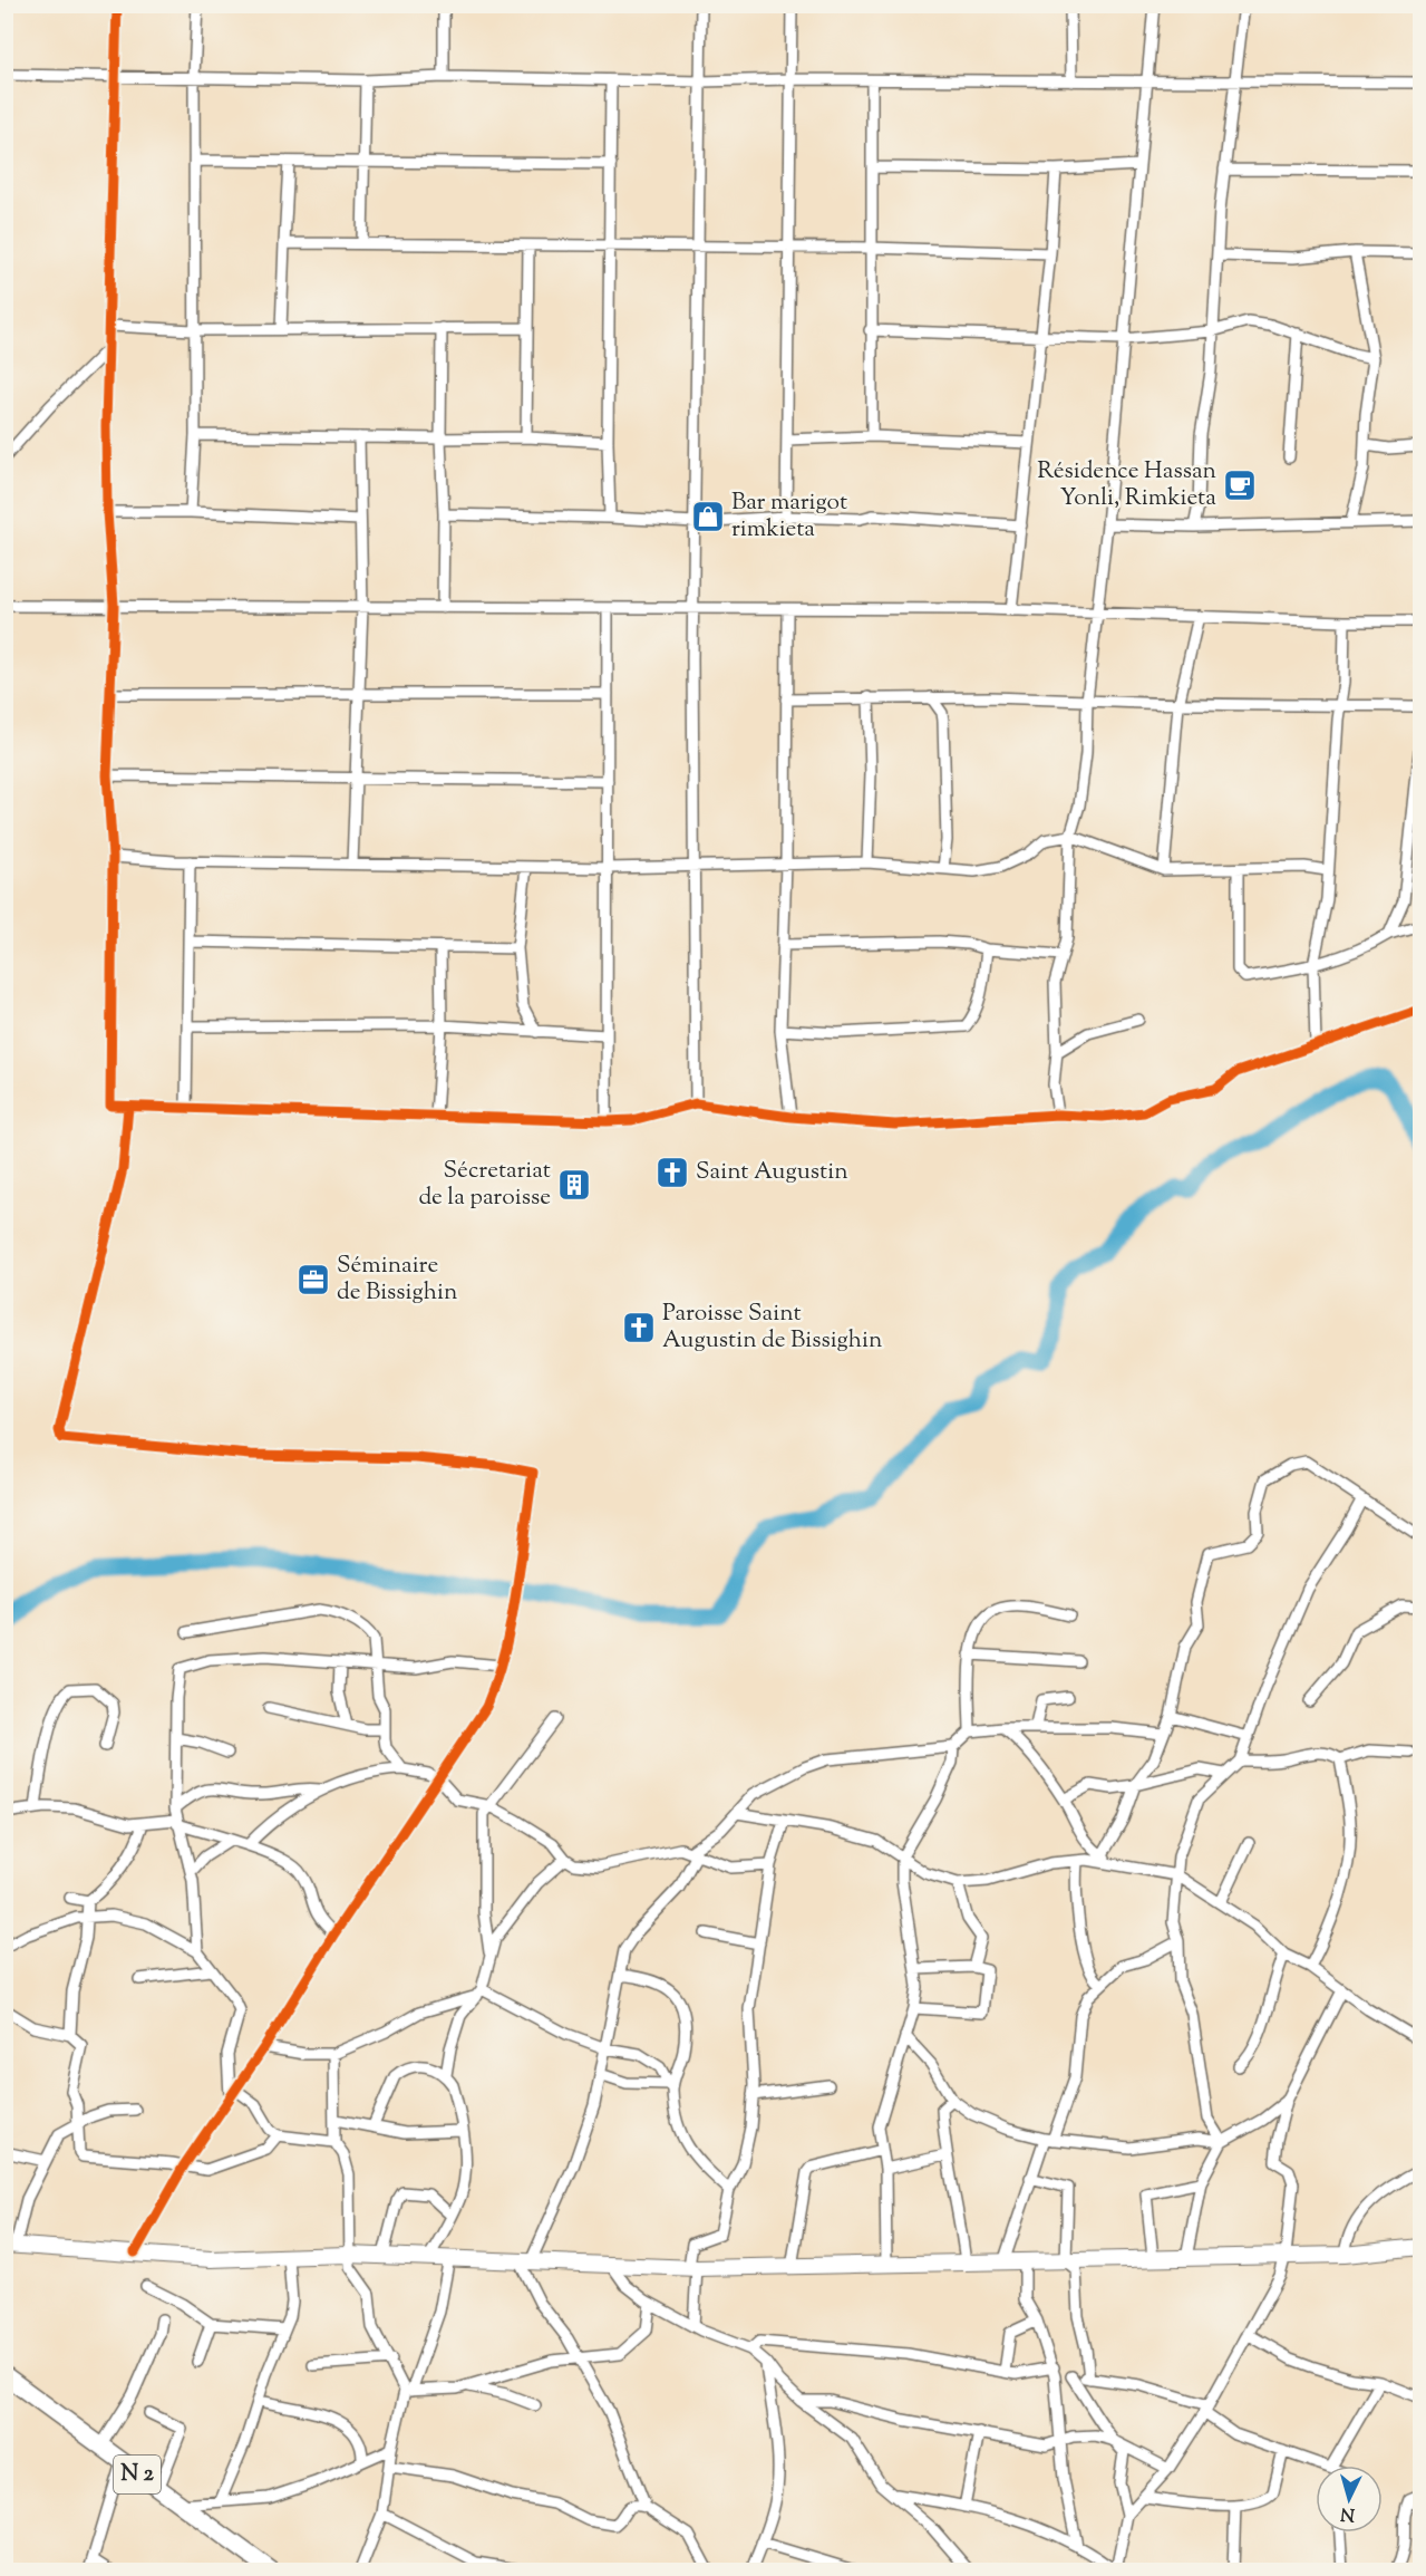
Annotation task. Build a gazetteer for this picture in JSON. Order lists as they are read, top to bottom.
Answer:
{
  "streets": {
    "main road": ["N 2"]
  },
  "places": {
    "cafe": ["Résidence Hassan Yonli, Rimkieta"],
    "shop": ["Bar marigot rimkieta"],
    "church": ["Saint Augustin", "Paroisse Saint Augustin de Bissighin"],
    "building": ["Sécretariat de la paroisse"],
    "office": ["Séminaire de Bissighin"]
  },
  "north": "bottom"
}
